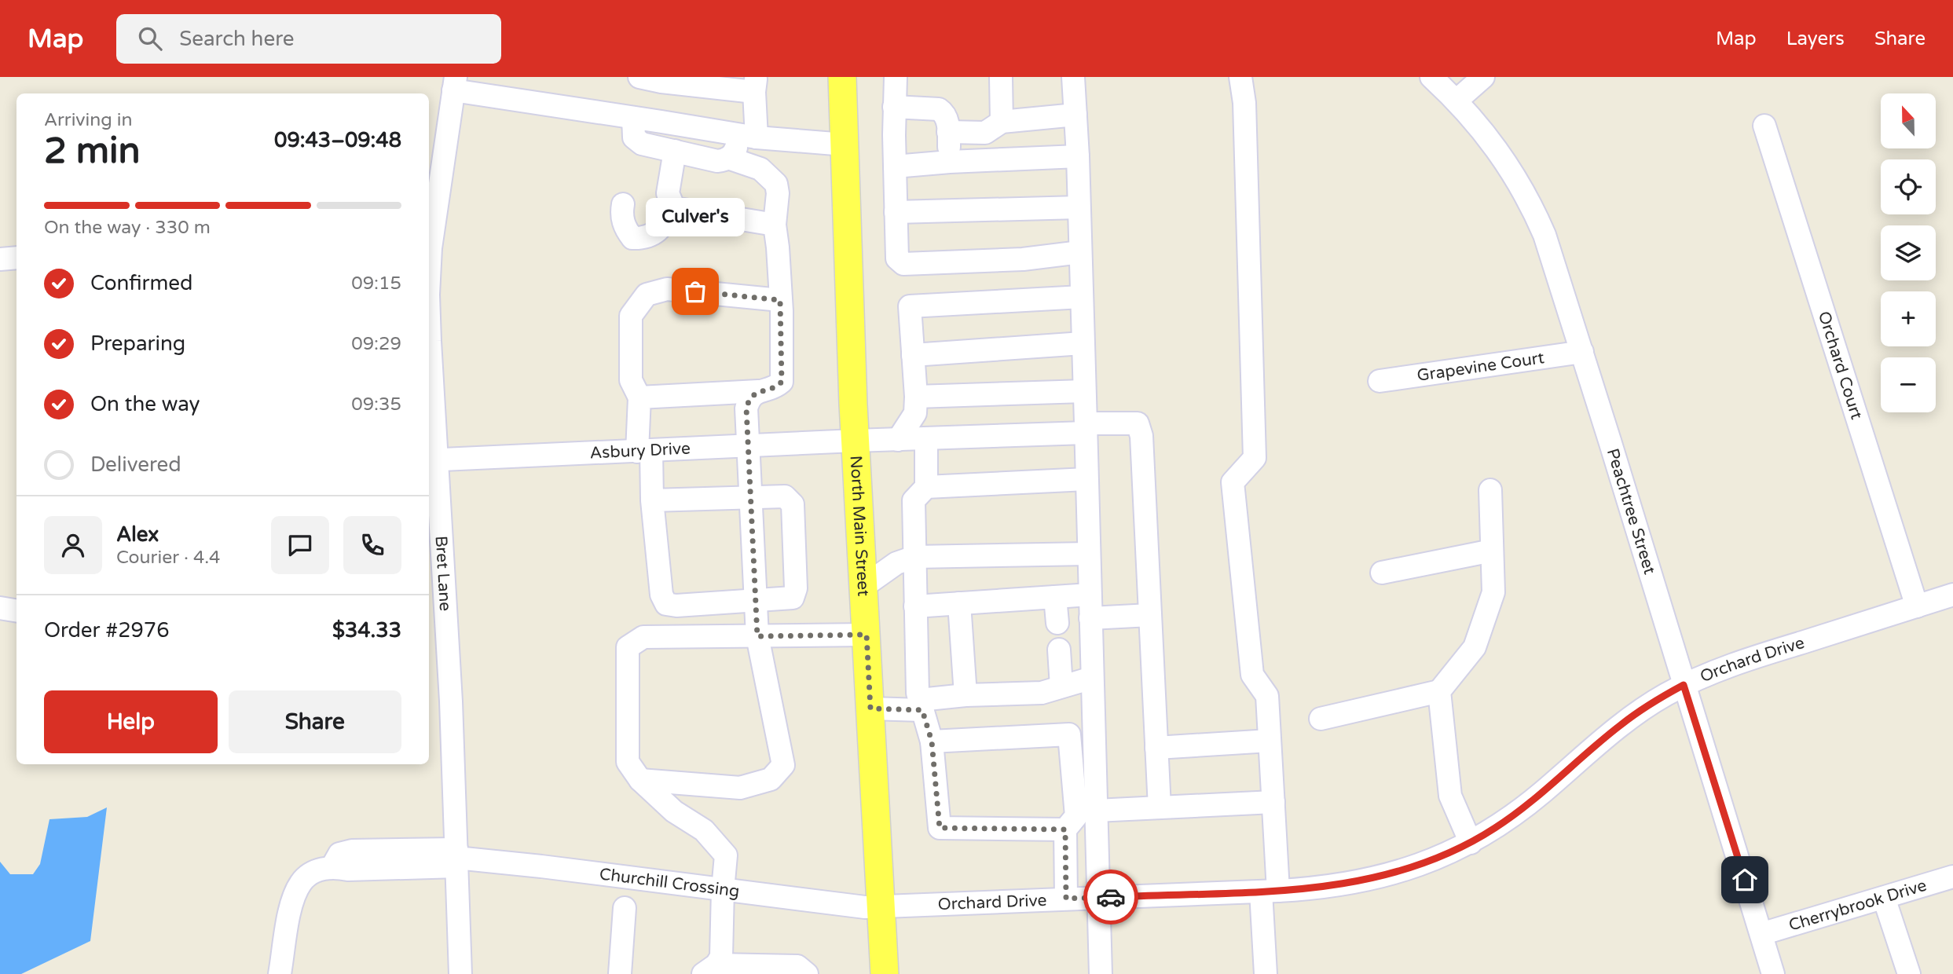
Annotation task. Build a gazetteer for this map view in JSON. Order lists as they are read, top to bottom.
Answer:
{
  "streets": {
    "main road": ["North Main Street"],
    "street": [
      "Orchard Court",
      "Grapevine Court",
      "Asbury Drive",
      "Peachtree Street",
      "Bret Lane",
      "Orchard Drive",
      "Churchill Crossing",
      "Cherrybrook Drive"
    ]
  },
  "crossings": [
    ["Orchard Court", "Orchard Drive"],
    ["Grapevine Court", "Peachtree Street"],
    ["Asbury Drive", "North Main Street"],
    ["Asbury Drive", "Bret Lane"],
    ["Peachtree Street", "Orchard Drive"],
    ["Peachtree Street", "Cherrybrook Drive"],
    ["North Main Street", "Orchard Drive"],
    ["North Main Street", "Churchill Crossing"],
    ["Bret Lane", "Churchill Crossing"],
    ["Orchard Drive", "Churchill Crossing"]
  ],
  "places": ["Culver's"],
  "north": "top",
  "page": {
    "header": "Map",
    "search": "Search here",
    "nav": ["Map", "Layers", "Share"],
    "map_buttons": ["+", "−"],
    "heading": ["2 min", "Arriving in", "09:43–09:48"],
    "panel": [
      "Alex",
      "Courier · 4.4",
      "Order #2976",
      "$34.33"
    ],
    "bar": "On the way · 330 m",
    "bubble": "Culver's",
    "list": [
      ["Confirmed", "09:15"],
      ["Preparing", "09:29"],
      ["On the way", "09:35"],
      "Delivered"
    ],
    "buttons": ["Help", "Share"]
  }
}
